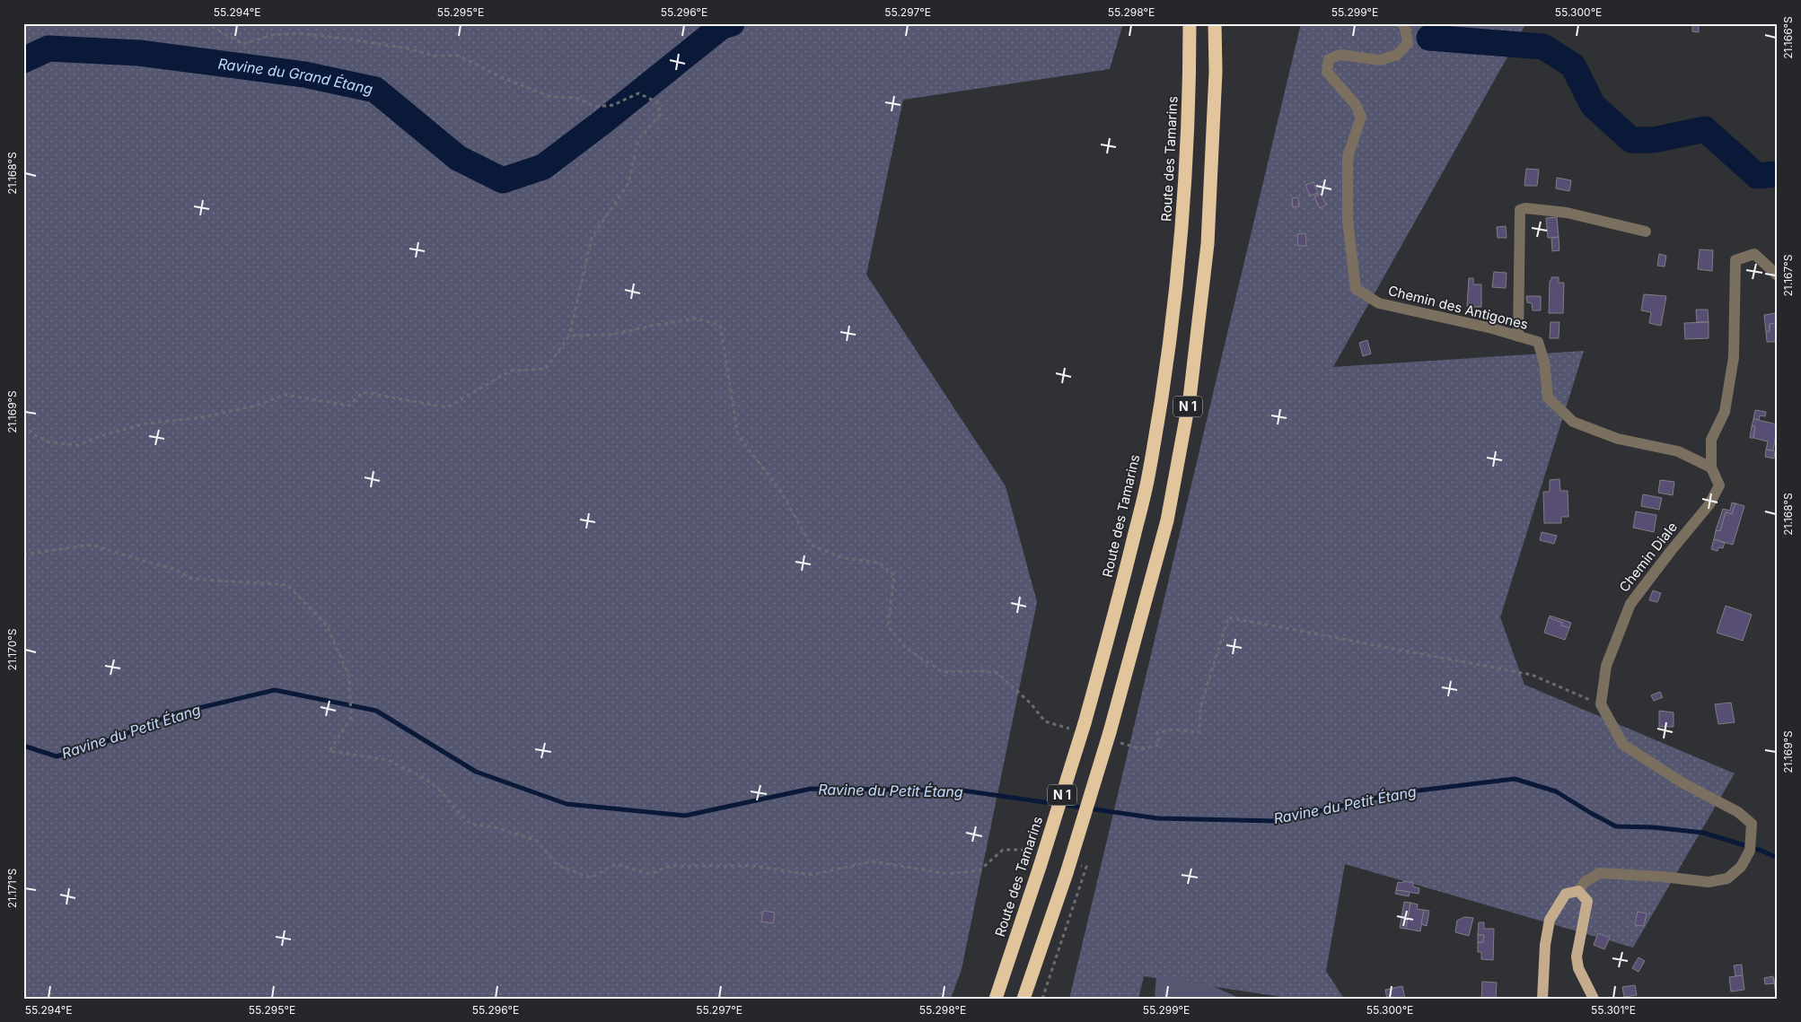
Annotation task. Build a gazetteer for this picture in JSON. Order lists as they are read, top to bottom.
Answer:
{
  "streets": {
    "highway": ["Route des Tamarins", "N 1"],
    "street": ["Chemin des Antigones", "Chemin Diale"]
  },
  "crossings": [
    ["Chemin des Antigones", "Chemin Diale"]
  ],
  "water": ["Ravine du Grand Étang", "Ravine du Petit Étang"],
  "coordinates": [
    "55.294°E",
    "55.295°E",
    "55.296°E",
    "55.297°E",
    "55.298°E",
    "55.299°E",
    "55.300°E",
    "21.166°S",
    "21.168°S",
    "21.167°S",
    "21.169°S",
    "21.170°S",
    "21.171°S",
    "55.301°E"
  ]
}
